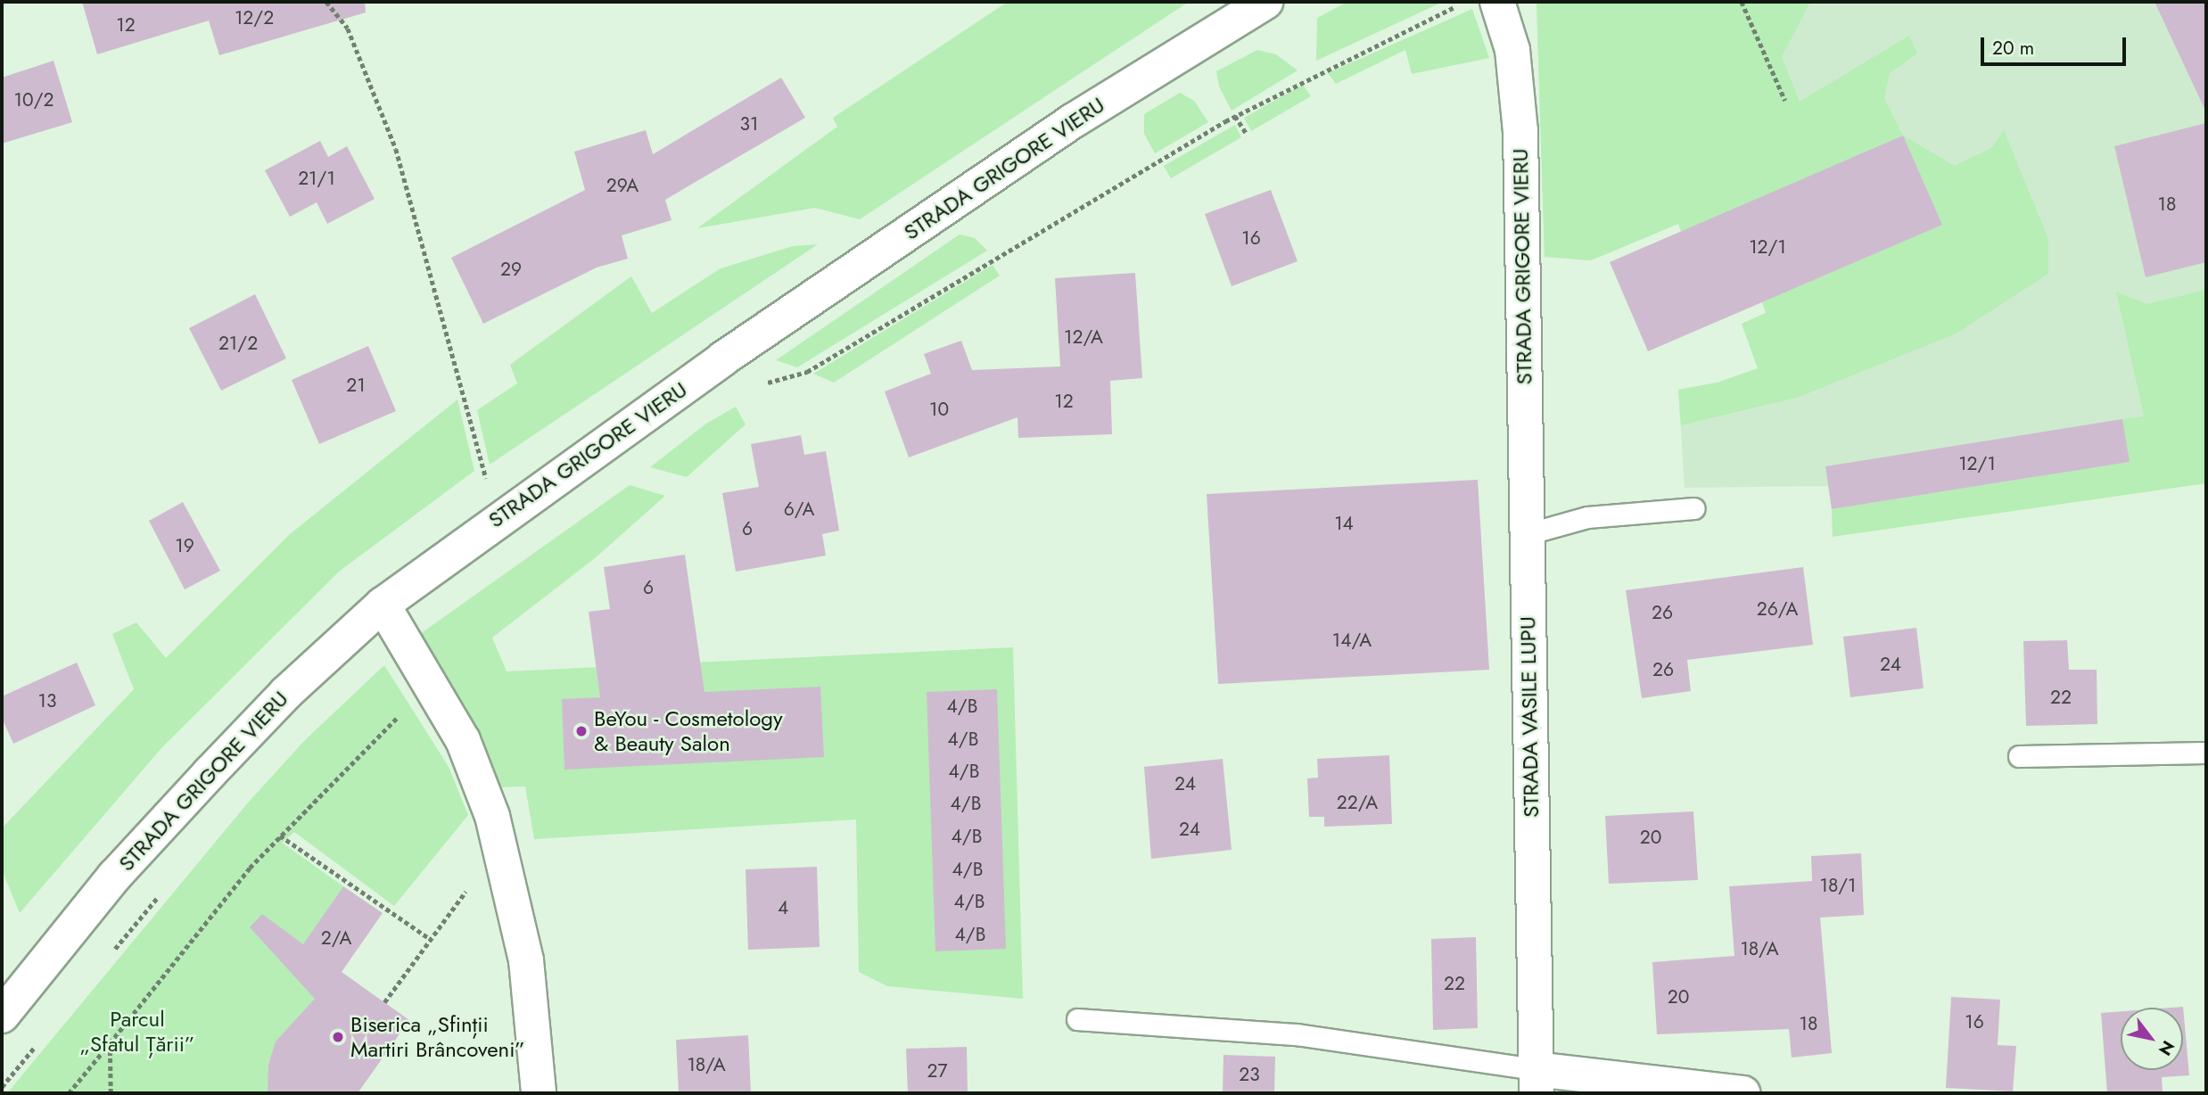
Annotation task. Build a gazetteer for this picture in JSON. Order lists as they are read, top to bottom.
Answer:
{
  "streets": {
    "street": ["STRADA GRIGORE VIERU", "STRADA VASILE LUPU"]
  },
  "crossings": [
    ["STRADA GRIGORE VIERU", "STRADA VASILE LUPU"]
  ],
  "parks": ["Parcul „Sfatul Țării”"],
  "places": ["BeYou - Cosmetology & Beauty Salon", "Biserica „Sfinții Martiri Brâncoveni”"],
  "house_numbers": [
    "12/2",
    "12",
    "10/2",
    "31",
    "21/1",
    "29A",
    "18",
    "16",
    "12/1",
    "29",
    "12/A",
    "21/2",
    "21",
    "12",
    "10",
    "12/1",
    "6/A",
    "14",
    "6",
    "19",
    "6",
    "26/A",
    "26",
    "14/A",
    "24",
    "26",
    "22",
    "13",
    "4/B",
    "4/B",
    "4/B",
    "24",
    "22/A",
    "4/B",
    "24",
    "4/B",
    "20",
    "4/B",
    "18/1",
    "4/B",
    "4",
    "4/B",
    "2/A",
    "18/A",
    "22",
    "20",
    "16",
    "18",
    "18/A",
    "27",
    "23"
  ],
  "scale_bar": "20 m",
  "north": "bottom right"
}
